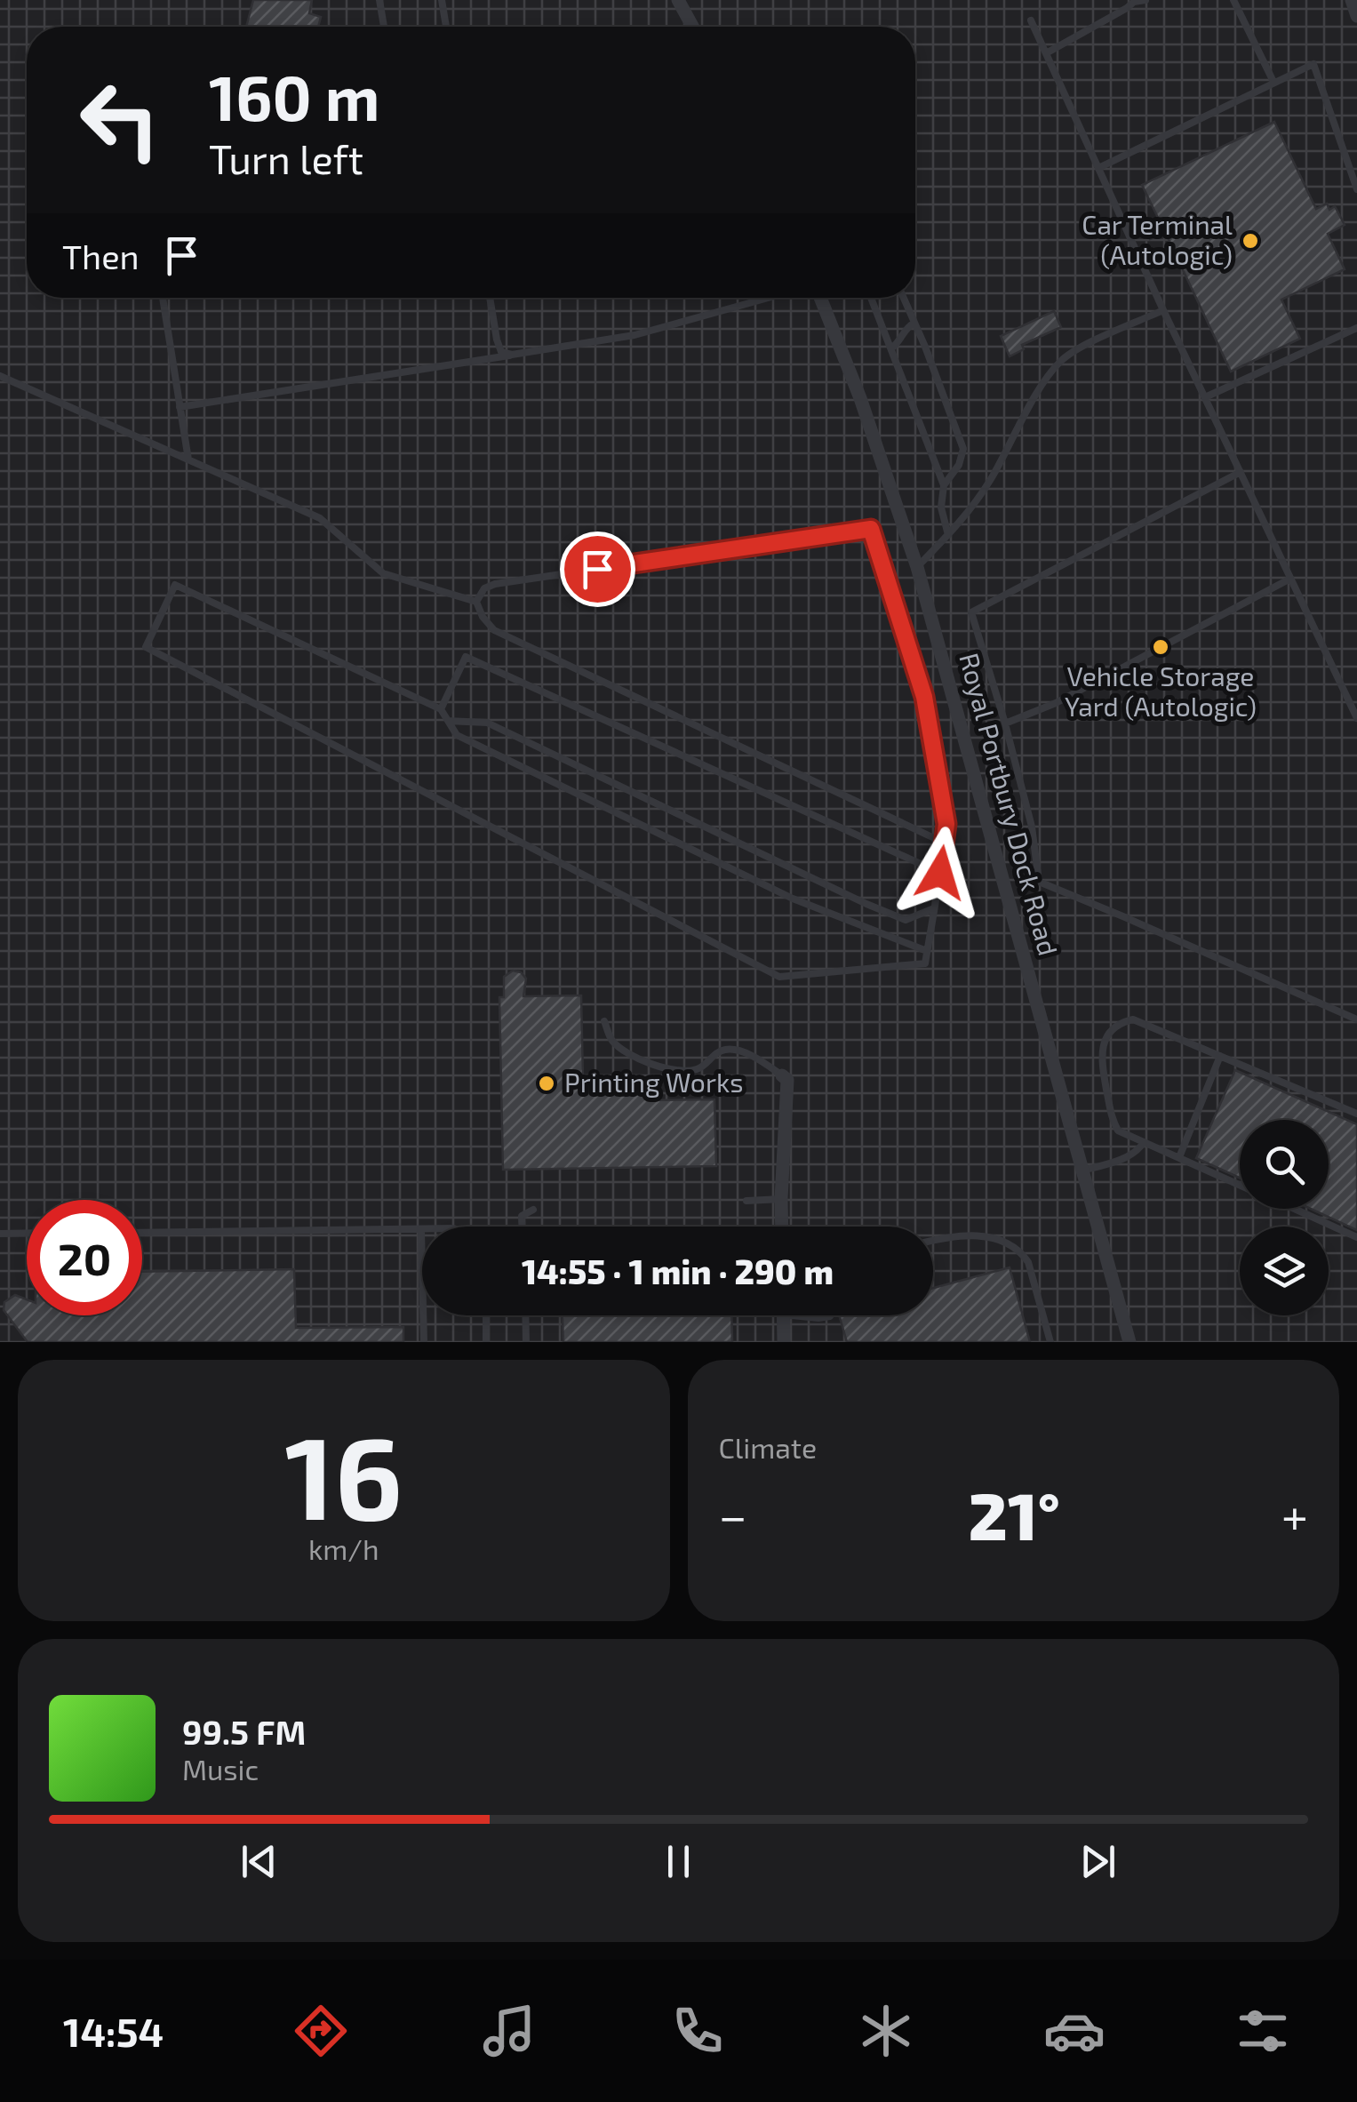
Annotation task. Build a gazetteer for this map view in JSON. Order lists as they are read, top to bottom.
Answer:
{
  "streets": {
    "street": ["Royal Portbury Dock Road"]
  },
  "places": ["Car Terminal (Autologic)", "Vehicle Storage Yard (Autologic)", "Printing Works"],
  "page": {
    "turn": ["160 m", "Turn left"],
    "then": "Then",
    "limit": "20",
    "trip": "14:55 · 1 min · 290 m",
    "tile": [
      ["16", "km/h"],
      "Climate"
    ],
    "heat": ["−", "21°", "+"],
    "song": ["99.5 FM", "Music"],
    "tabs": "14:54"
  }
}
